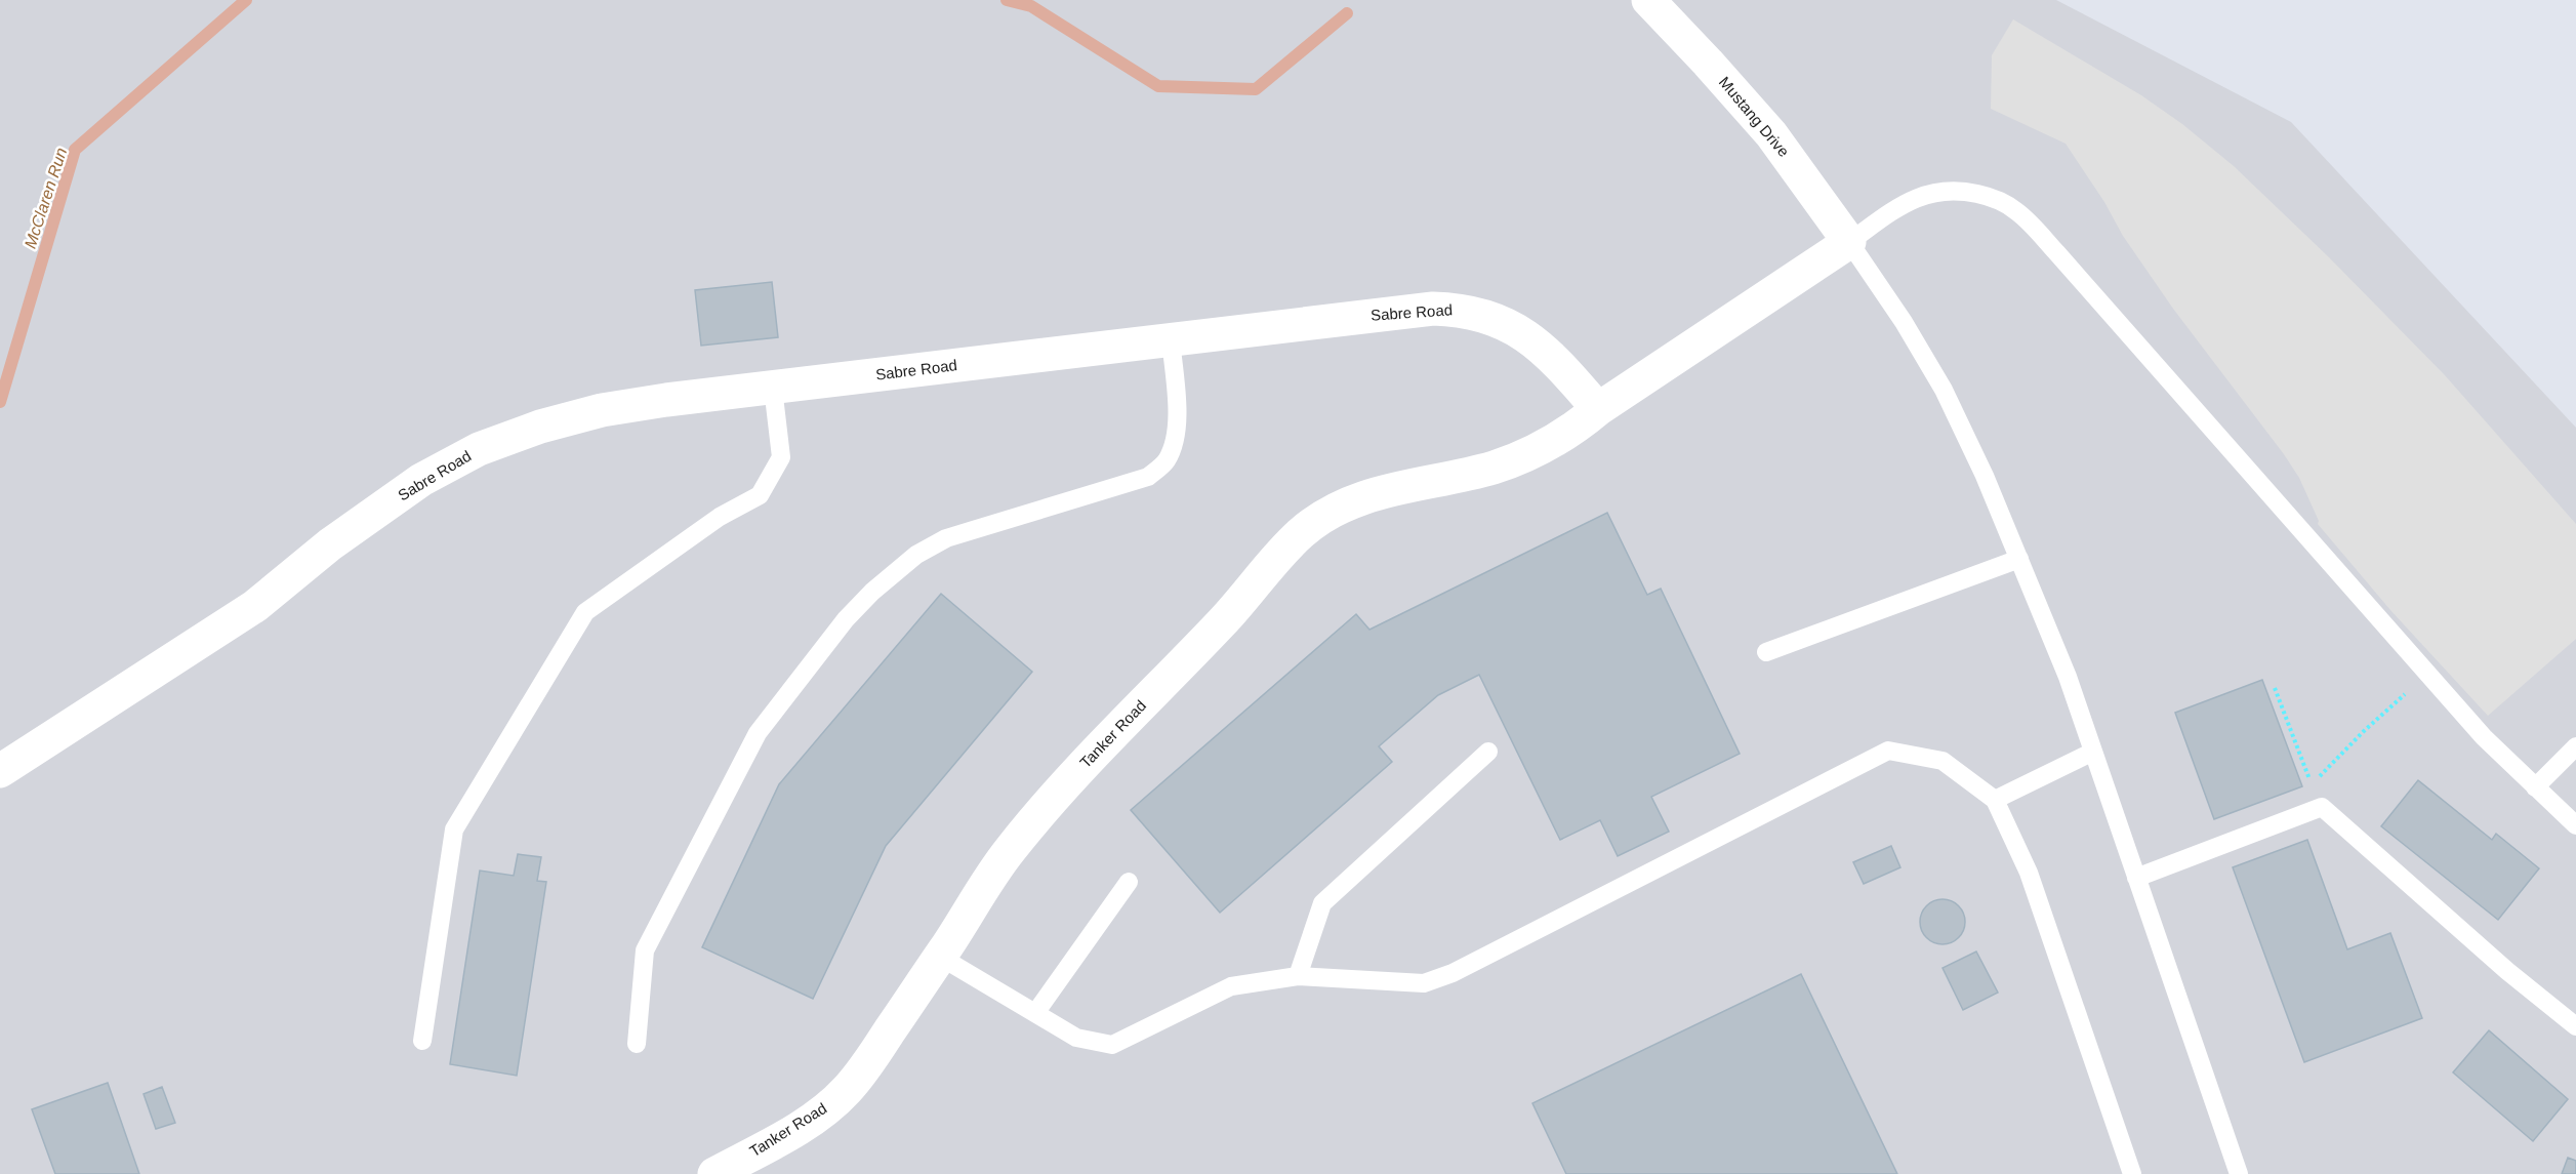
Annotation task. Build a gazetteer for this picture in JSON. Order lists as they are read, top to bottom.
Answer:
{
  "streets": {
    "street": ["Mustang Drive", "Sabre Road", "Tanker Road"]
  },
  "crossings": [
    ["Sabre Road", "Tanker Road"]
  ],
  "water": ["McClaren Run"]
}
